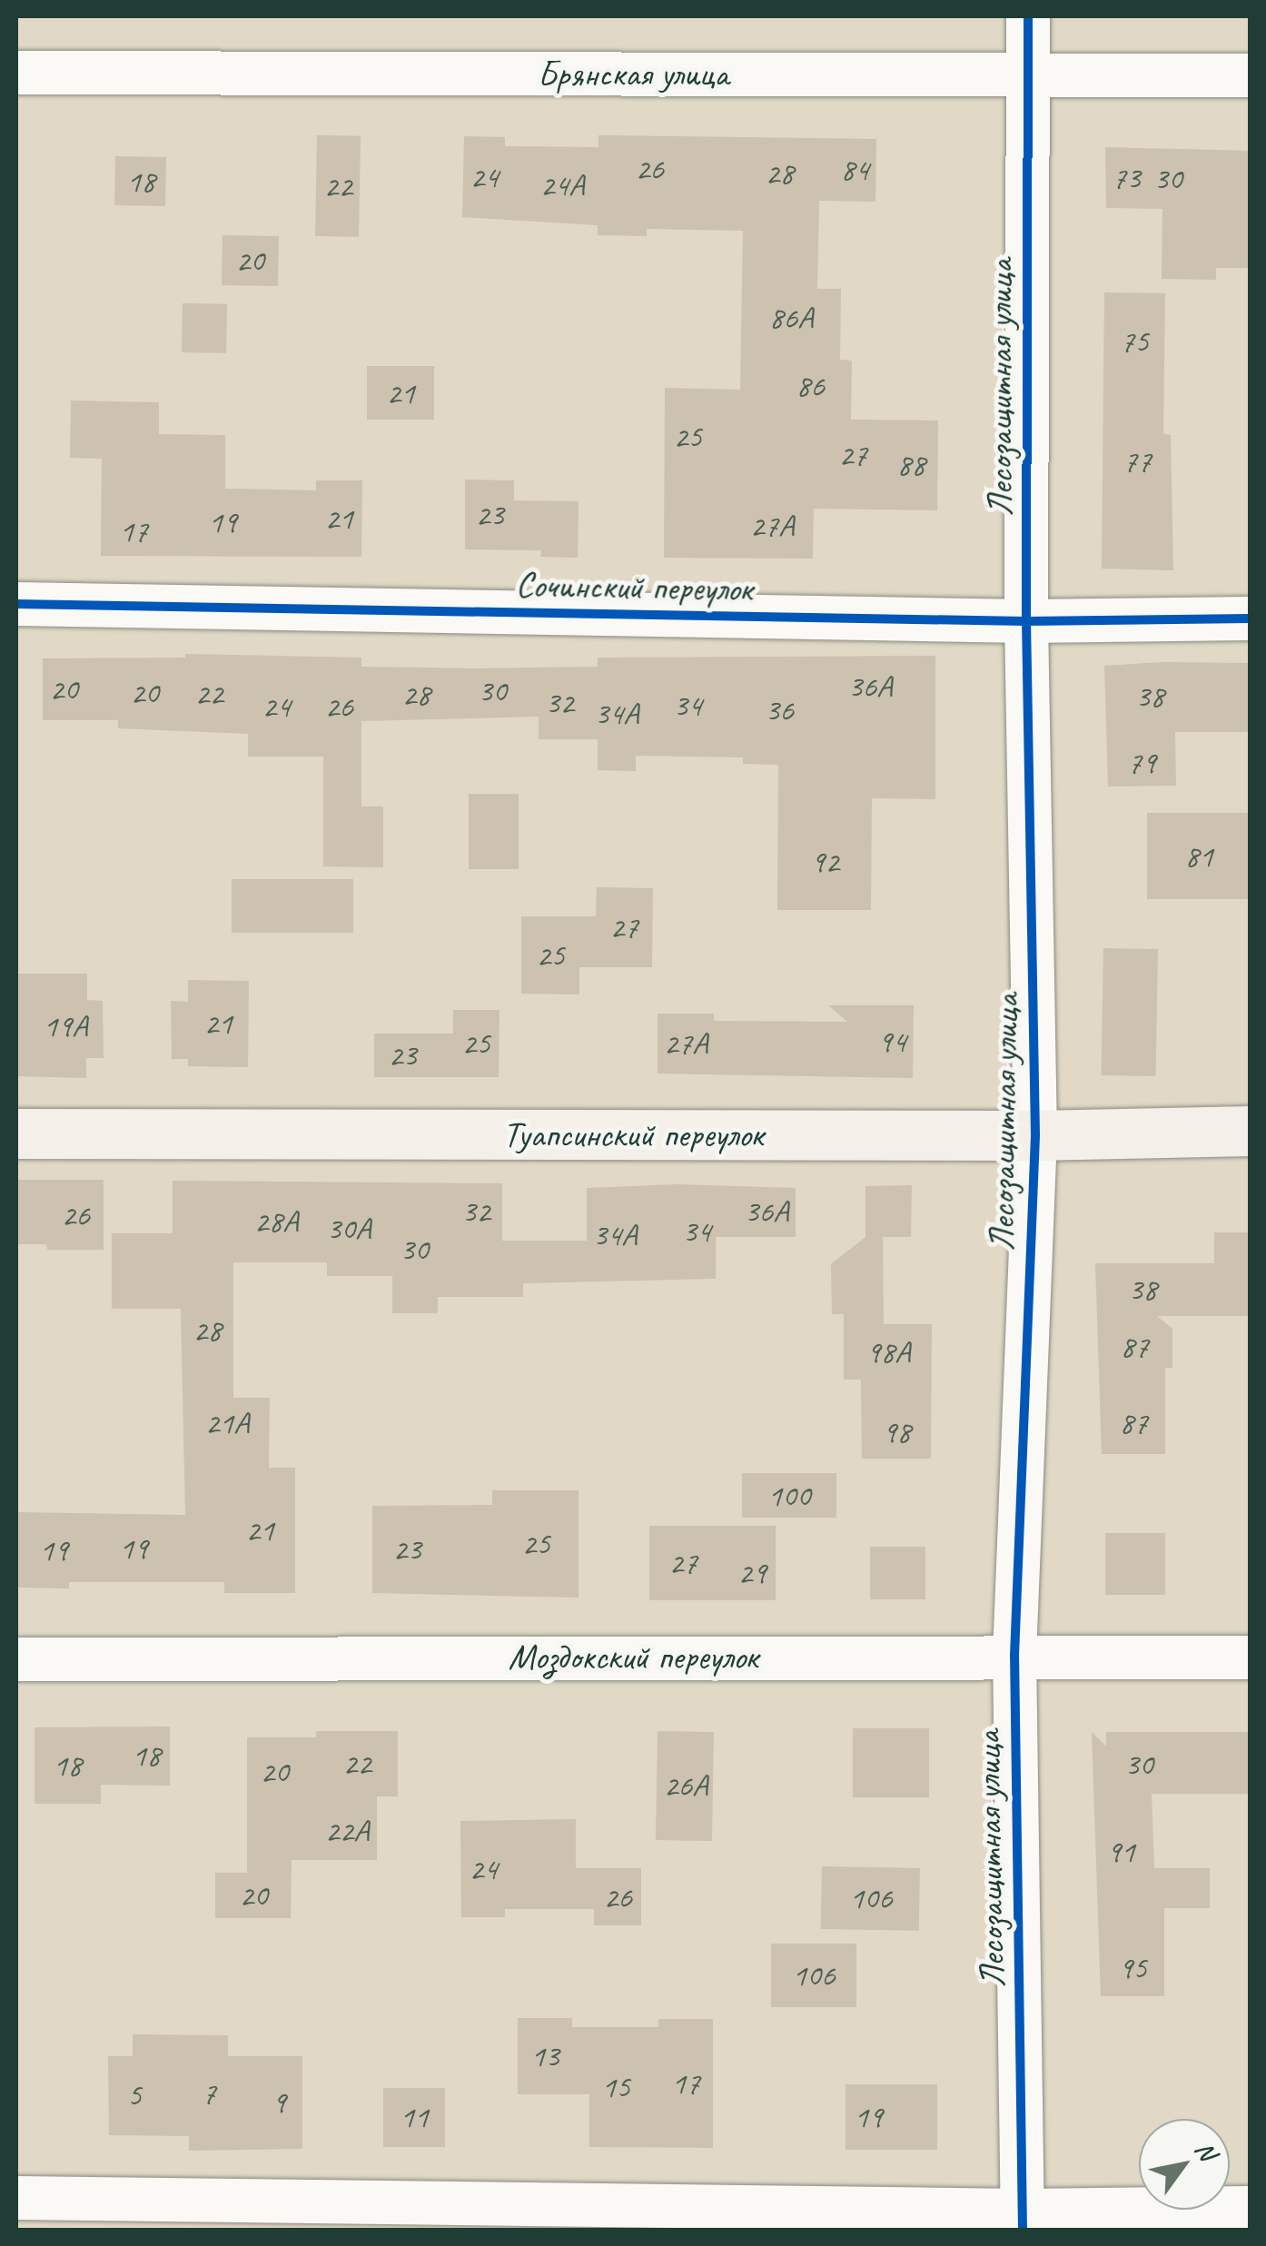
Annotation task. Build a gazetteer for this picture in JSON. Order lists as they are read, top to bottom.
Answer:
{
  "streets": {
    "street": [
      "Брянская улица",
      "Лесозащитная улица",
      "Сочинский переулок",
      "Туапсинский переулок",
      "Моздокский переулок"
    ]
  },
  "crossings": [
    ["Брянская улица", "Лесозащитная улица"],
    ["Лесозащитная улица", "Сочинский переулок"],
    ["Лесозащитная улица", "Туапсинский переулок"],
    ["Лесозащитная улица", "Моздокский переулок"]
  ],
  "house_numbers": [
    "26",
    "84",
    "28",
    "24",
    "73",
    "30",
    "18",
    "24А",
    "22",
    "20",
    "86А",
    "75",
    "86",
    "21",
    "25",
    "27",
    "77",
    "88",
    "23",
    "21",
    "19",
    "27А",
    "17",
    "36А",
    "20",
    "30",
    "20",
    "22",
    "28",
    "38",
    "32",
    "34",
    "24",
    "26",
    "36",
    "34А",
    "79",
    "81",
    "92",
    "27",
    "25",
    "21",
    "19А",
    "94",
    "25",
    "27А",
    "23",
    "32",
    "36А",
    "26",
    "28А",
    "30А",
    "34",
    "34А",
    "30",
    "38",
    "28",
    "87",
    "98А",
    "21А",
    "87",
    "98",
    "100",
    "21",
    "25",
    "19",
    "23",
    "19",
    "27",
    "29",
    "18",
    "22",
    "30",
    "18",
    "20",
    "26А",
    "22А",
    "91",
    "24",
    "20",
    "26",
    "106",
    "95",
    "106",
    "13",
    "17",
    "15",
    "7",
    "5",
    "9",
    "11",
    "19"
  ],
  "north": "top right"
}
